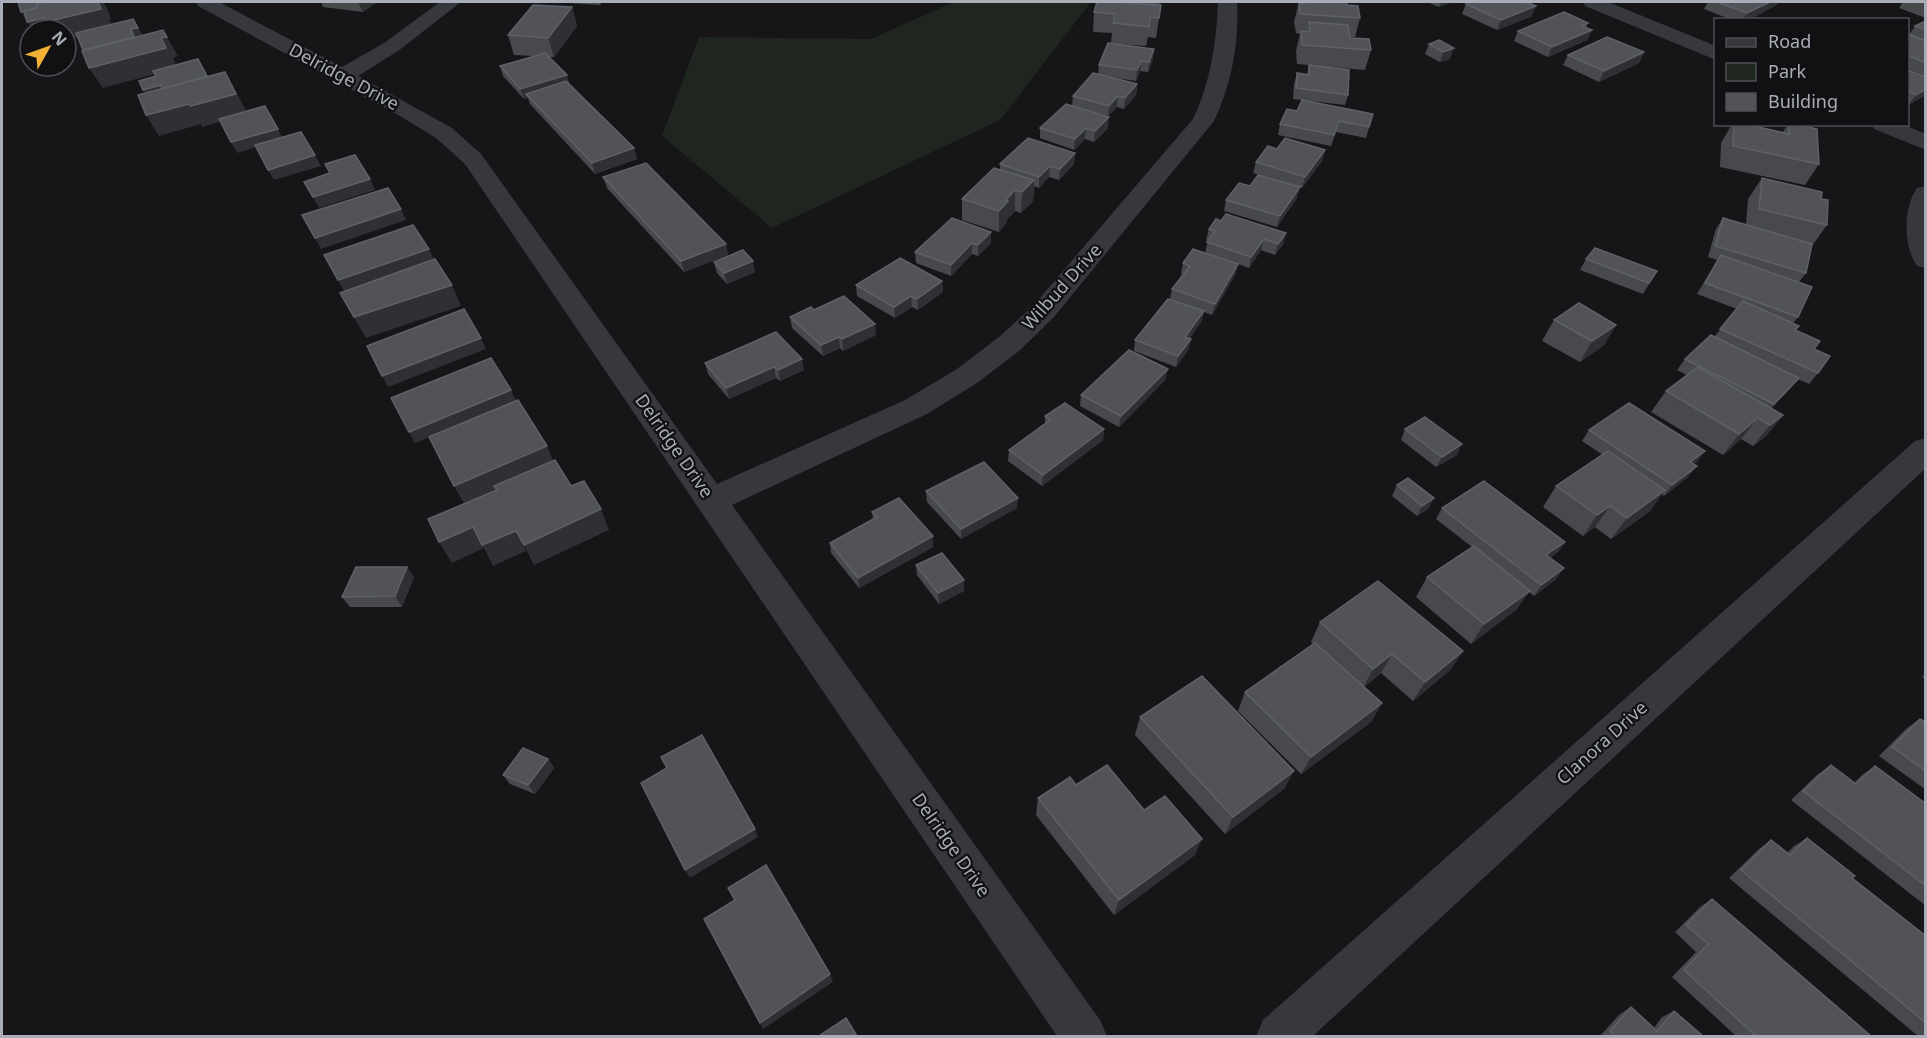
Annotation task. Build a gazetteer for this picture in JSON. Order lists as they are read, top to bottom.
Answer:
{
  "streets": {
    "street": ["Delridge Drive", "Wilbud Drive", "Clanora Drive"]
  },
  "crossings": [
    ["Delridge Drive", "Wilbud Drive"]
  ],
  "legend": ["Road", "Park", "Building"],
  "north": "top right"
}
